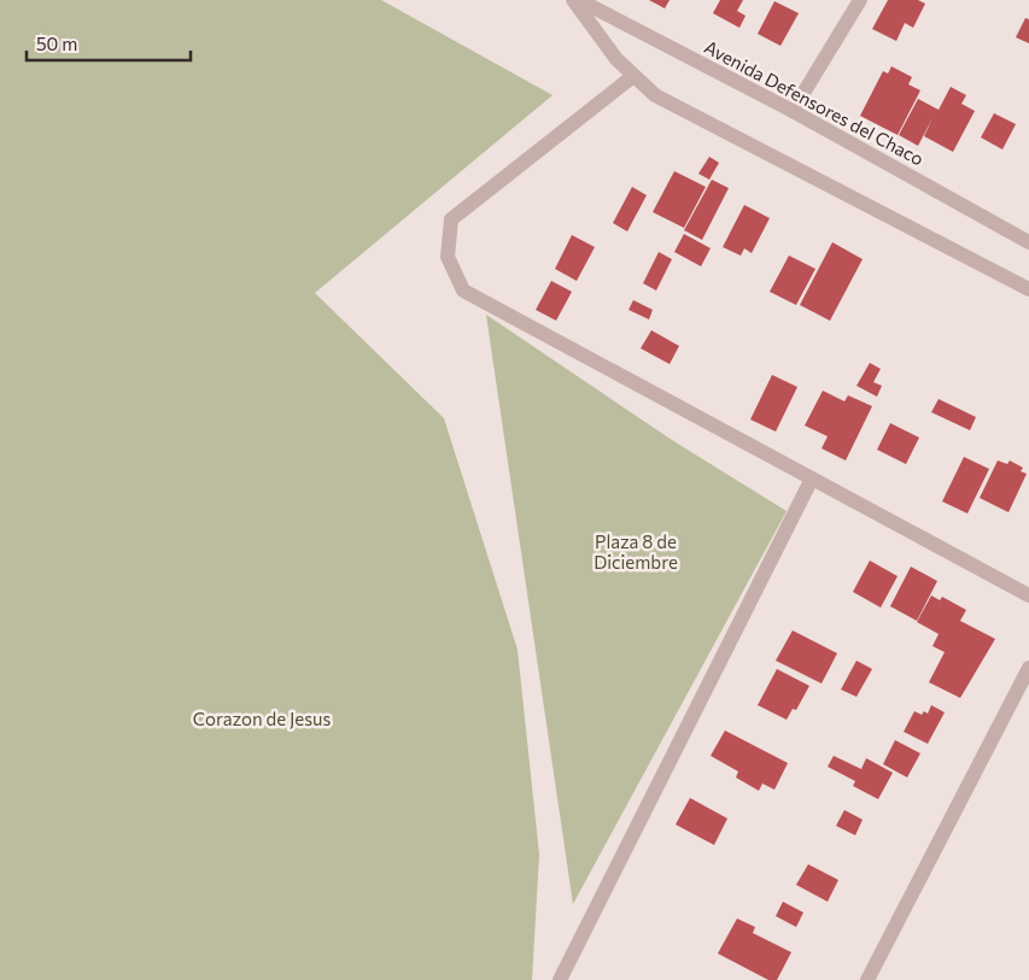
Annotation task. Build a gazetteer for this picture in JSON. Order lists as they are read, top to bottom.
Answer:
{
  "streets": {
    "street": ["Avenida Defensores del Chaco"]
  },
  "parks": ["Plaza 8 de Diciembre", "Corazon de Jesus"],
  "scale_bar": "50 m"
}
